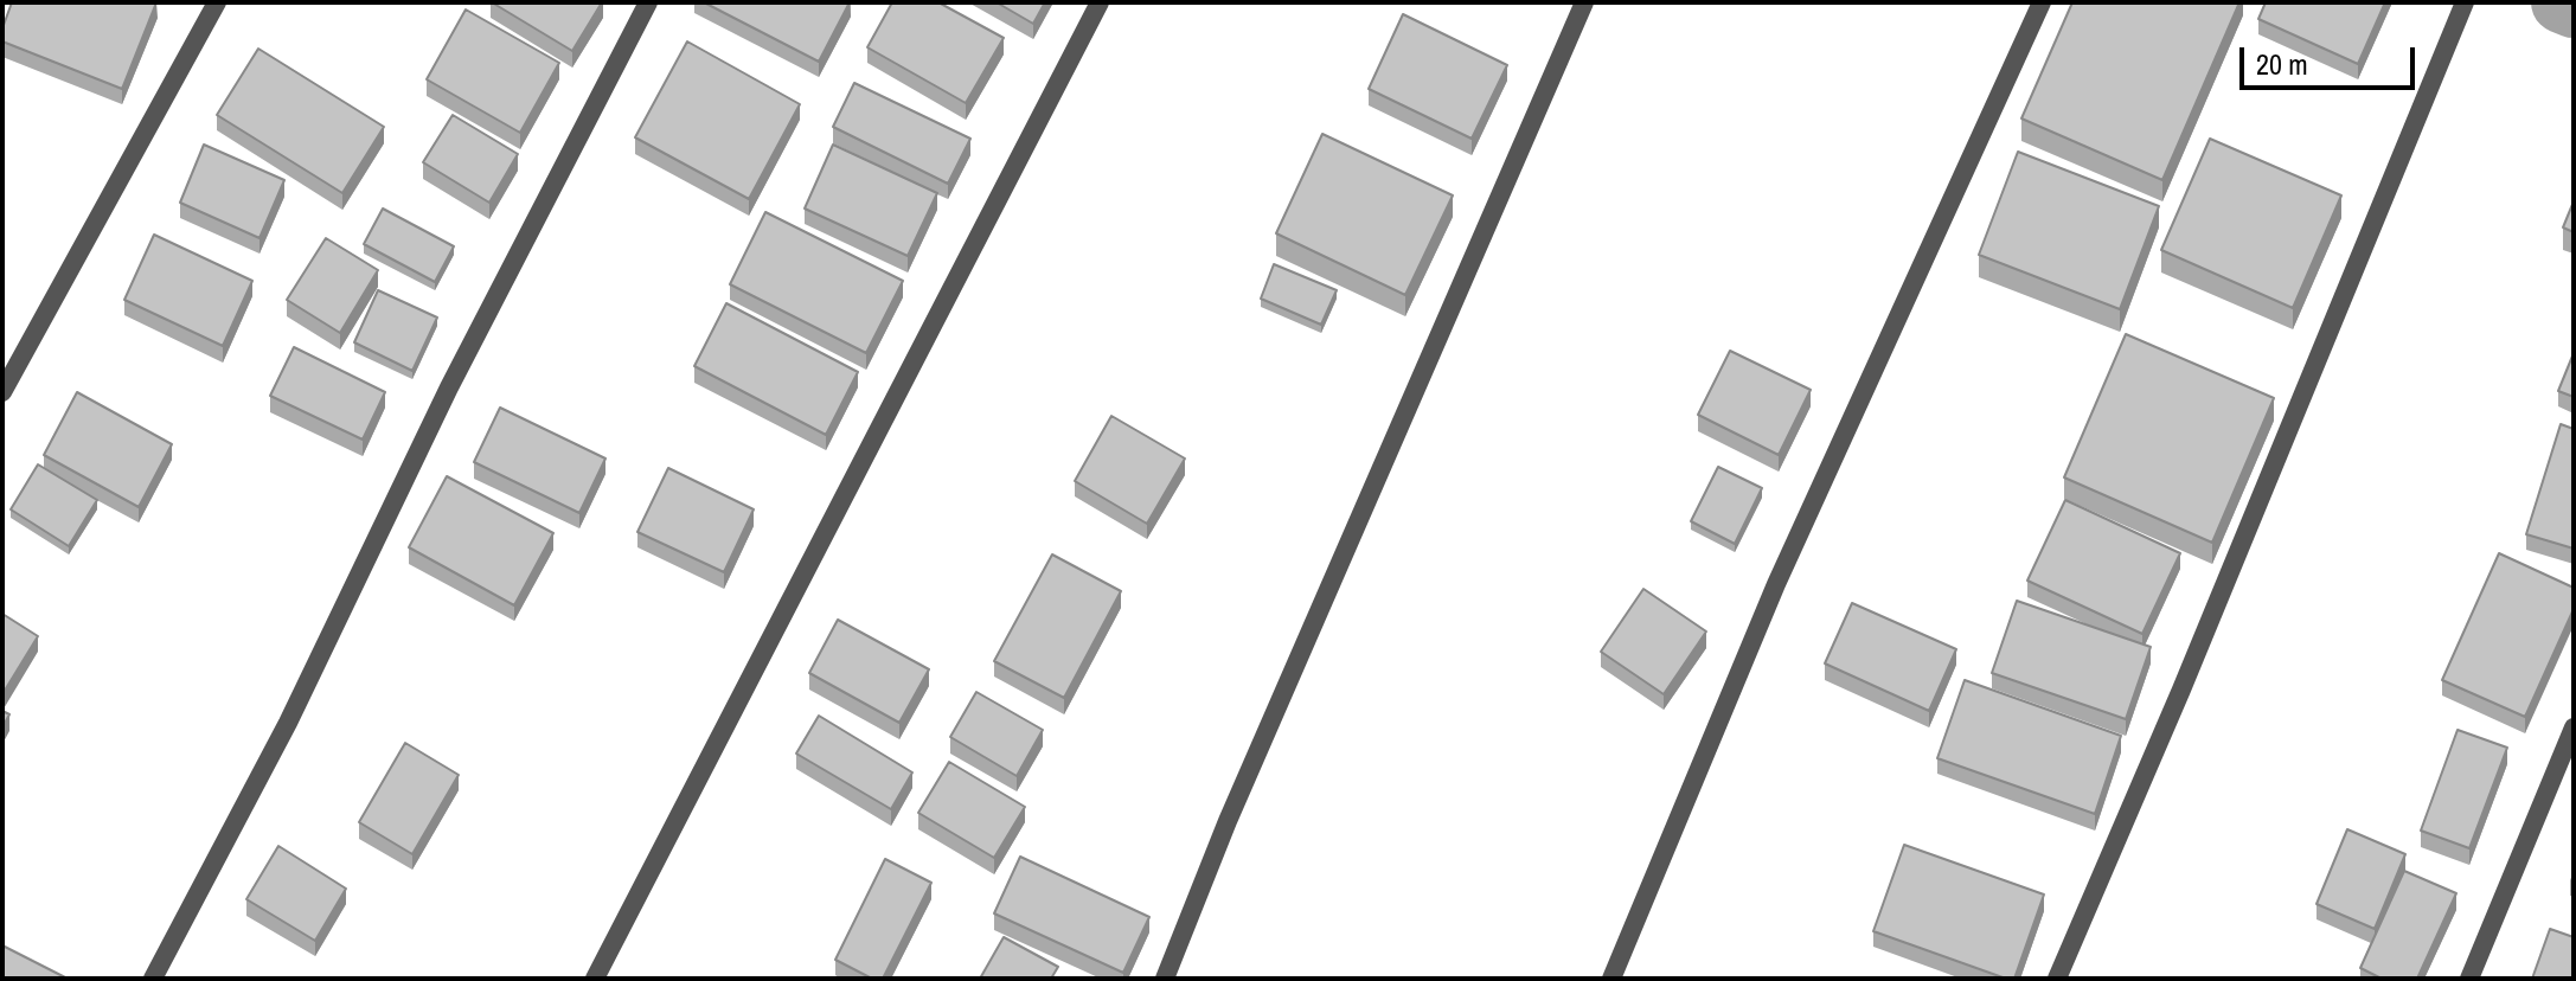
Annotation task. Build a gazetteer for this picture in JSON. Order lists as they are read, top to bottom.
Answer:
{
  "scale_bar": "20 m"
}
